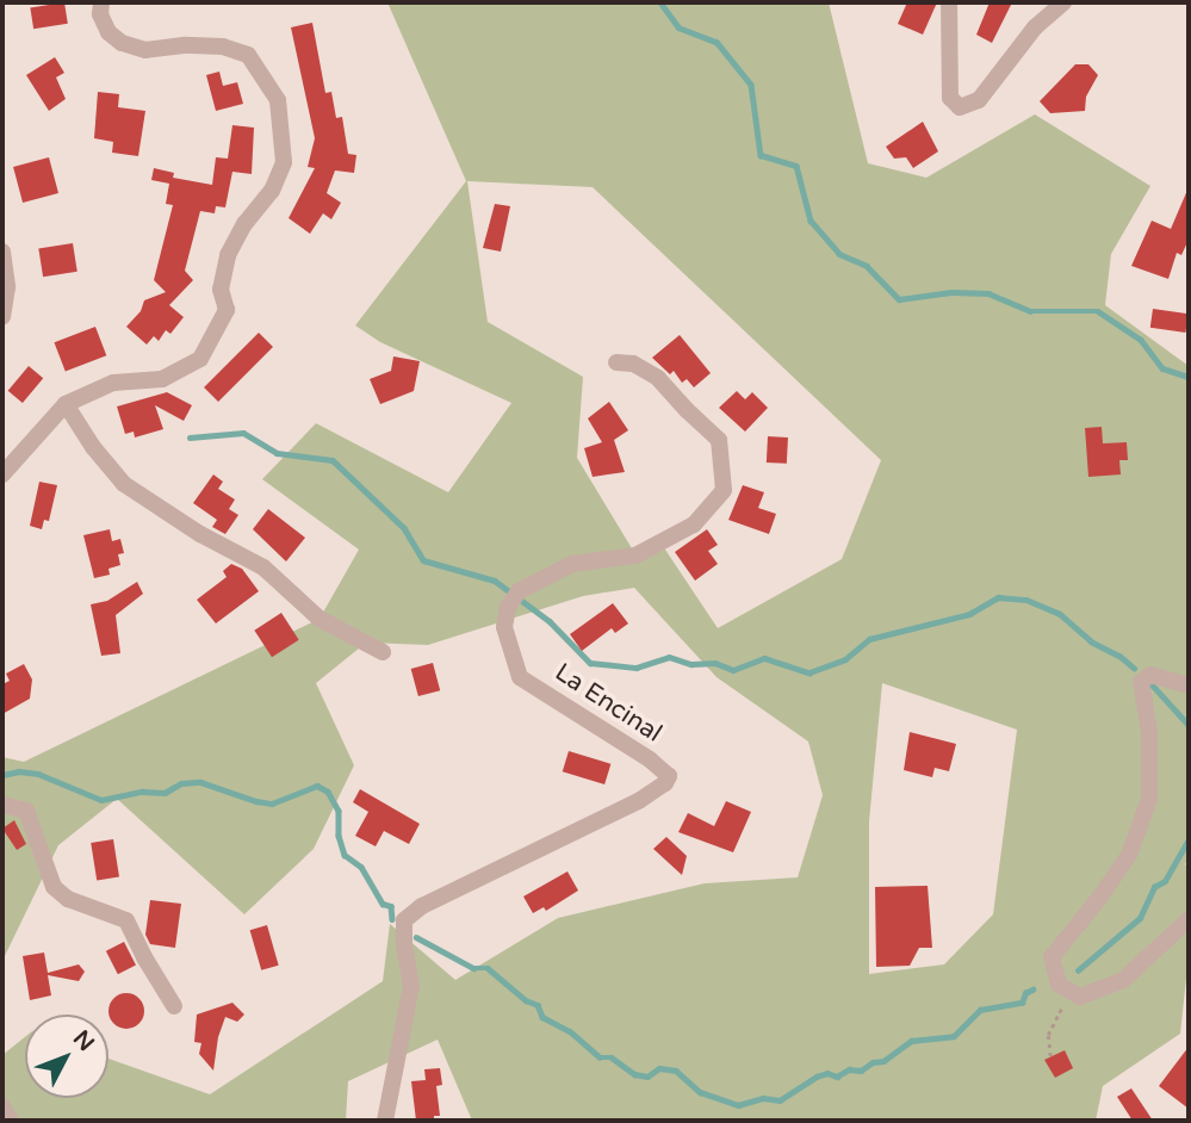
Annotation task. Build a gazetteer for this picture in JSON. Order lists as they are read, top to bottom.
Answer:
{
  "streets": {
    "street": ["La Encinal"]
  },
  "north": "top right"
}
